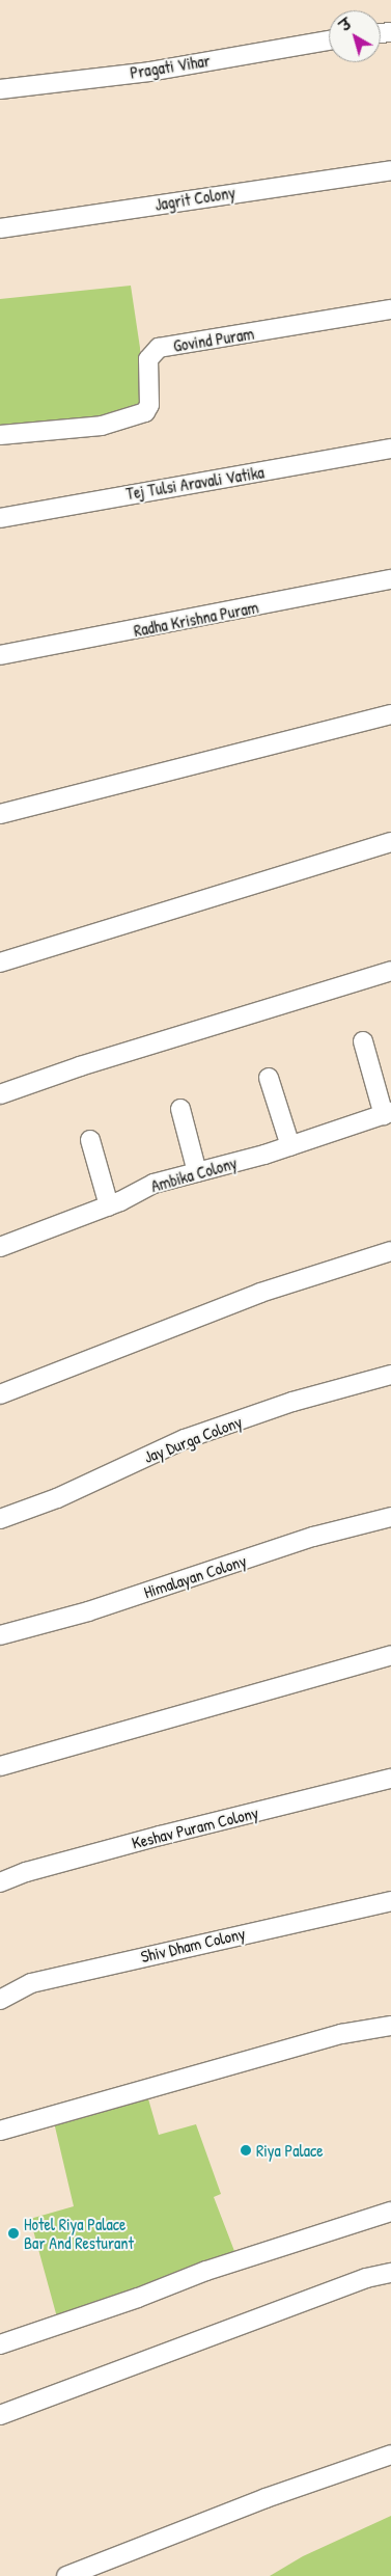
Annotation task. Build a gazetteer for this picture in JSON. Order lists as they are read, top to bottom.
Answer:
{
  "streets": {
    "street": [
      "Pragati Vihar",
      "Jagrit Colony",
      "Govind Puram",
      "Tej Tulsi Aravali Vatika",
      "Radha Krishna Puram",
      "Ambika Colony",
      "Jay Durga Colony",
      "Himalayan Colony",
      "Keshav Puram Colony",
      "Shiv Dham Colony"
    ]
  },
  "places": ["Riya Palace", "Hotel Riya Palace Bar And Resturant"],
  "north": "top left"
}
